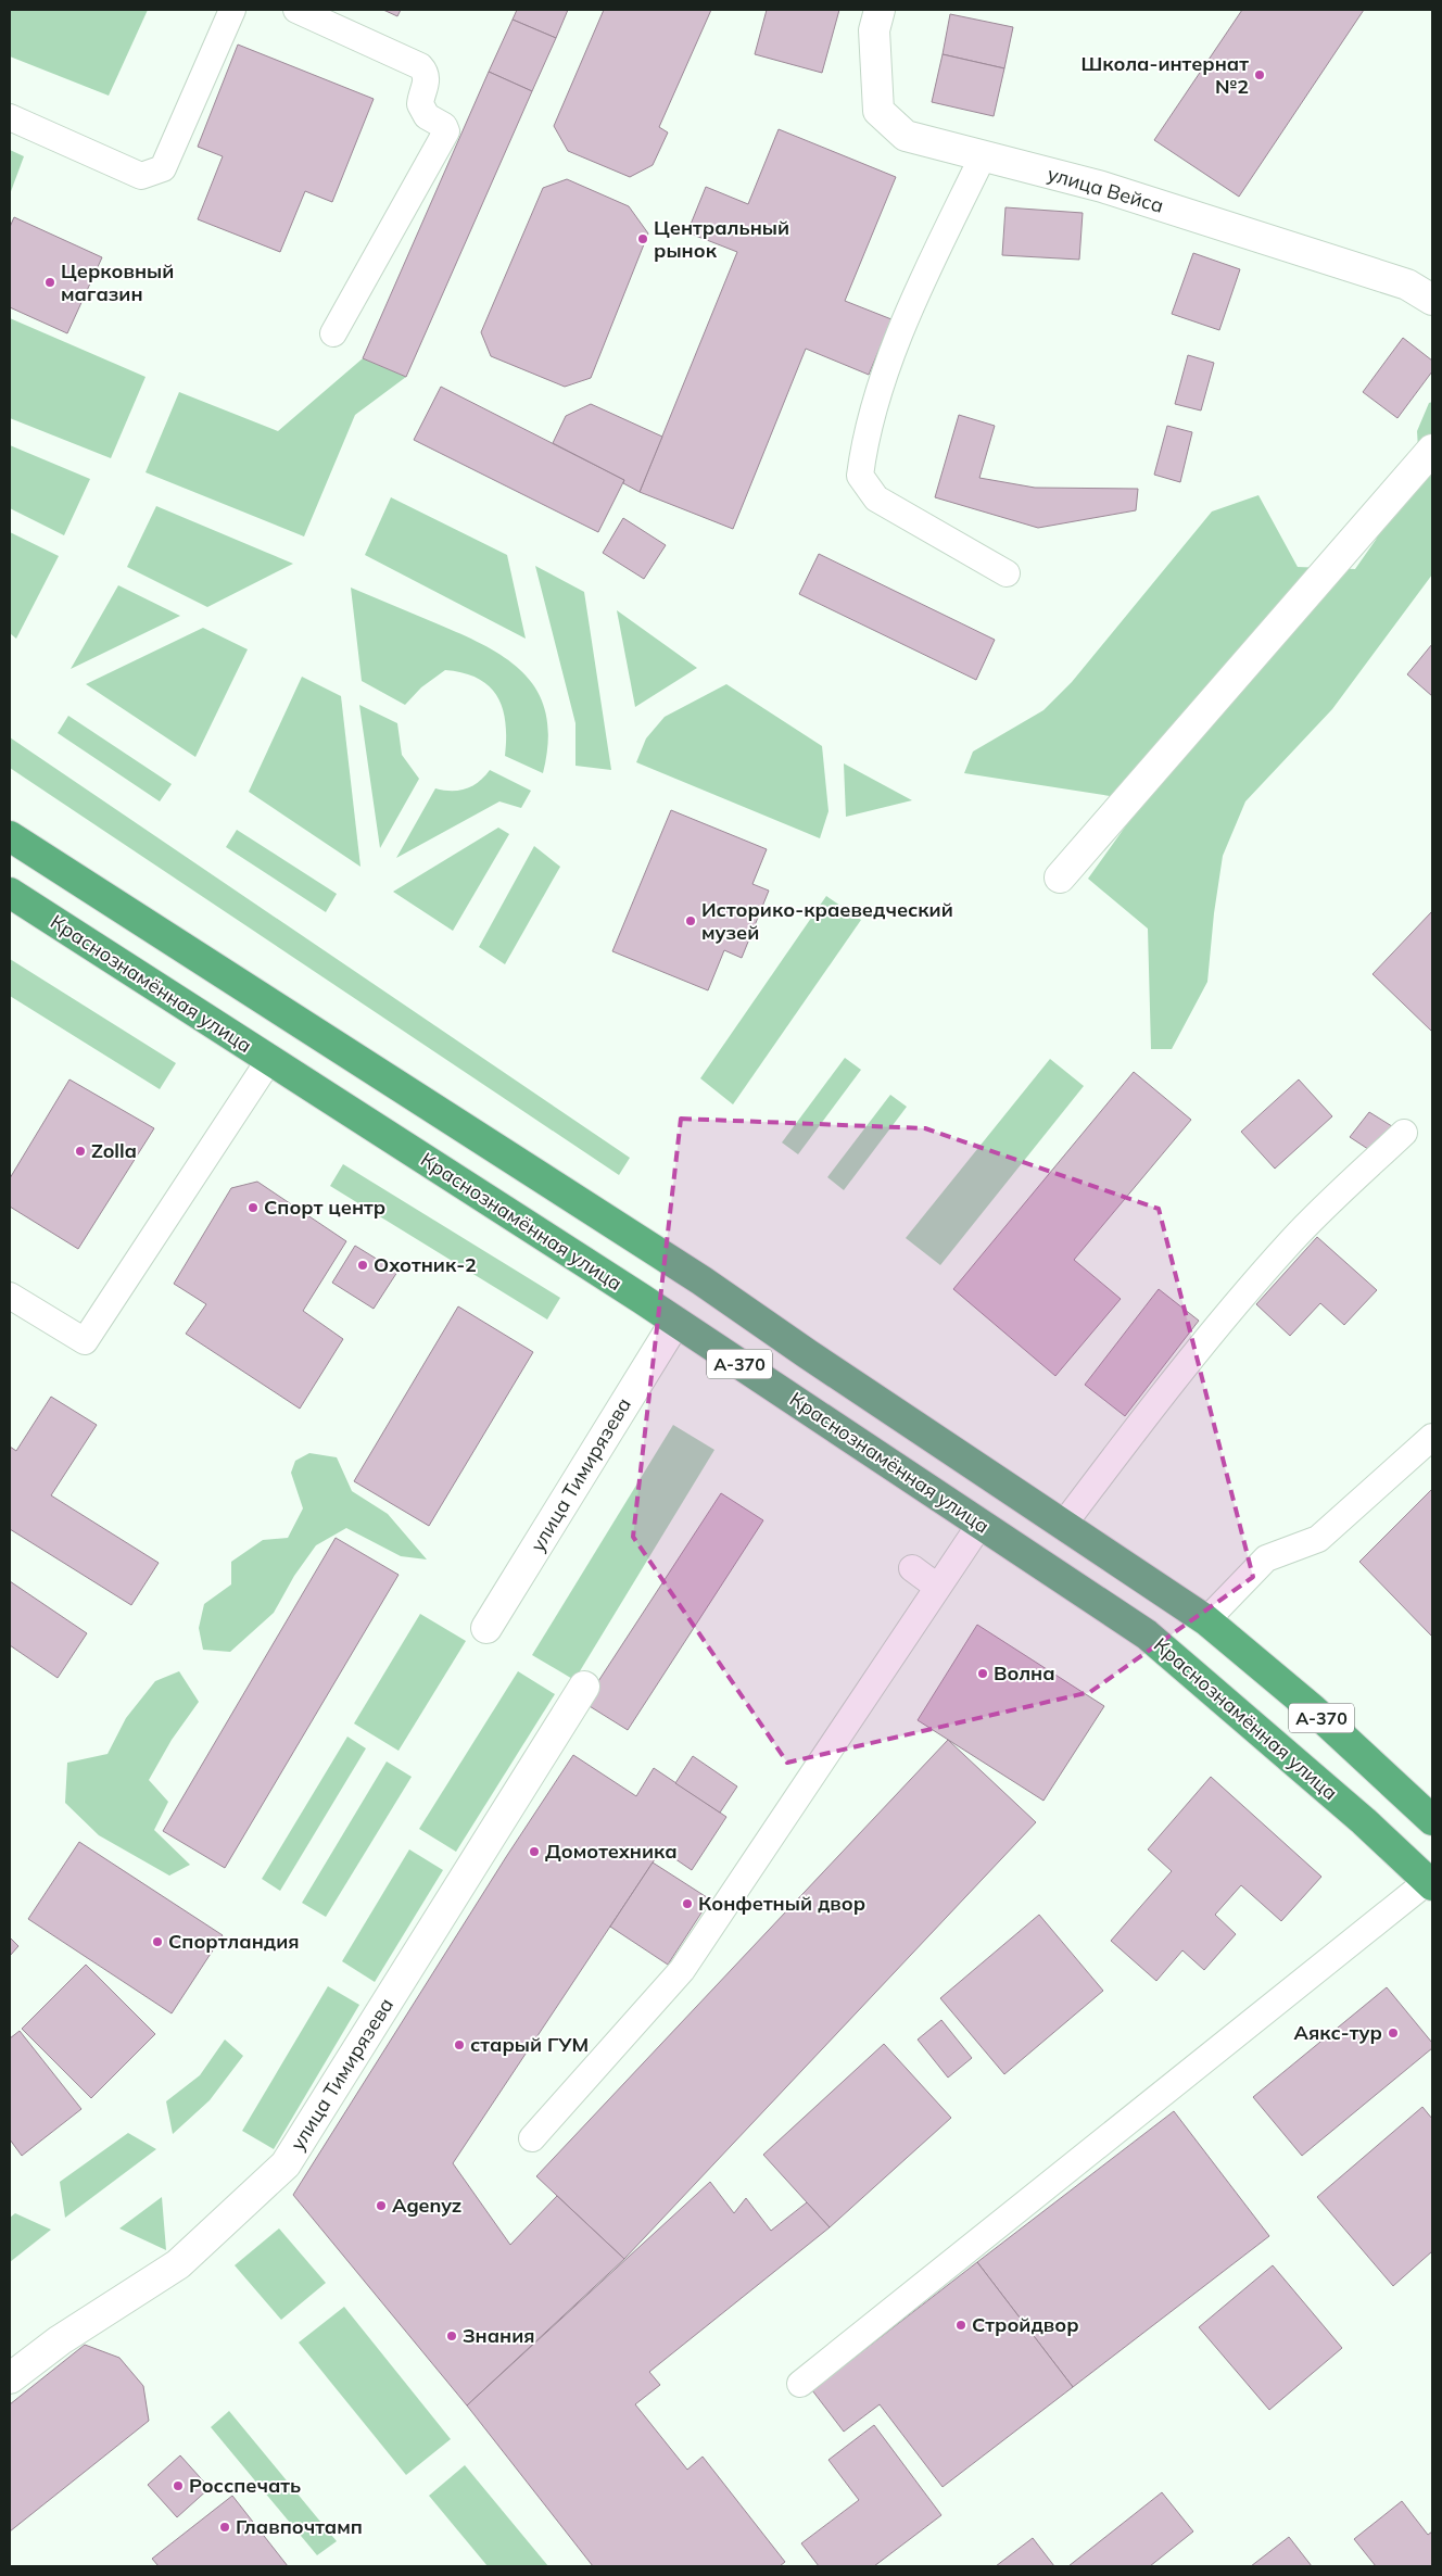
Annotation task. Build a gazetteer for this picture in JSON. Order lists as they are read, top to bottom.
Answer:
{
  "streets": {
    "highway": ["Краснознамённая улица", "А-370"],
    "street": ["улица Вейса", "улица Тимирязева"]
  },
  "crossings": [
    ["Краснознамённая улица", "улица Тимирязева"]
  ],
  "places": [
    "Школа-интернат №2",
    "Центральный рынок",
    "Церковный магазин",
    "Историко-краеведческий музей",
    "Zolla",
    "Спорт центр",
    "Охотник-2",
    "Волна",
    "Домотехника",
    "Конфетный двор",
    "Спортландия",
    "Аякс-тур",
    "старый ГУМ",
    "Agenyz",
    "Стройдвор",
    "Знания",
    "Росспечать",
    "Главпочтамп"
  ]
}
